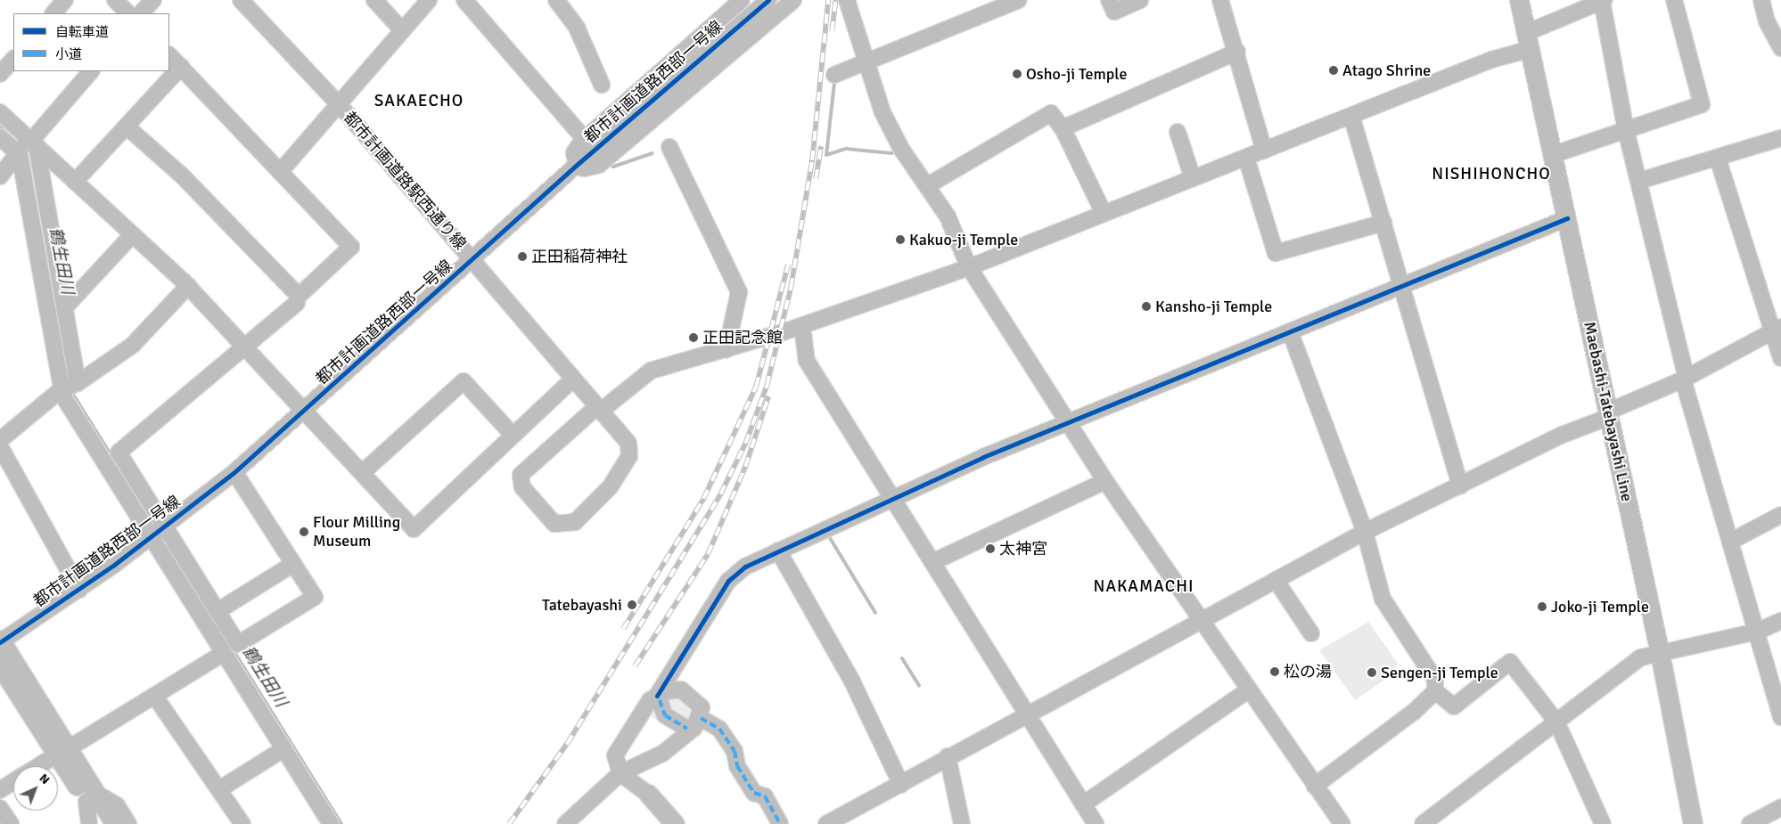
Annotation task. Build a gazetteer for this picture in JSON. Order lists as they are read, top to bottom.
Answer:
{
  "streets": {
    "main road": ["Maebashi-Tatebayashi Line"],
    "street": ["都市計画道路西部一号線", "都市計画道路駅西通り線"]
  },
  "crossings": [
    ["都市計画道路西部一号線", "都市計画道路駅西通り線"]
  ],
  "districts": ["SAKAECHO", "NISHIHONCHO", "NAKAMACHI"],
  "water": ["鶴生田川"],
  "places": [
    "Atago Shrine",
    "Osho-ji Temple",
    "Kakuo-ji Temple",
    "正田稲荷神社",
    "Kansho-ji Temple",
    "正田記念館",
    "Flour Milling Museum",
    "太神宮",
    "Tatebayashi",
    "Joko-ji Temple",
    "松の湯",
    "Sengen-ji Temple"
  ],
  "legend": ["自転車道", "小道"],
  "north": "top right"
}
